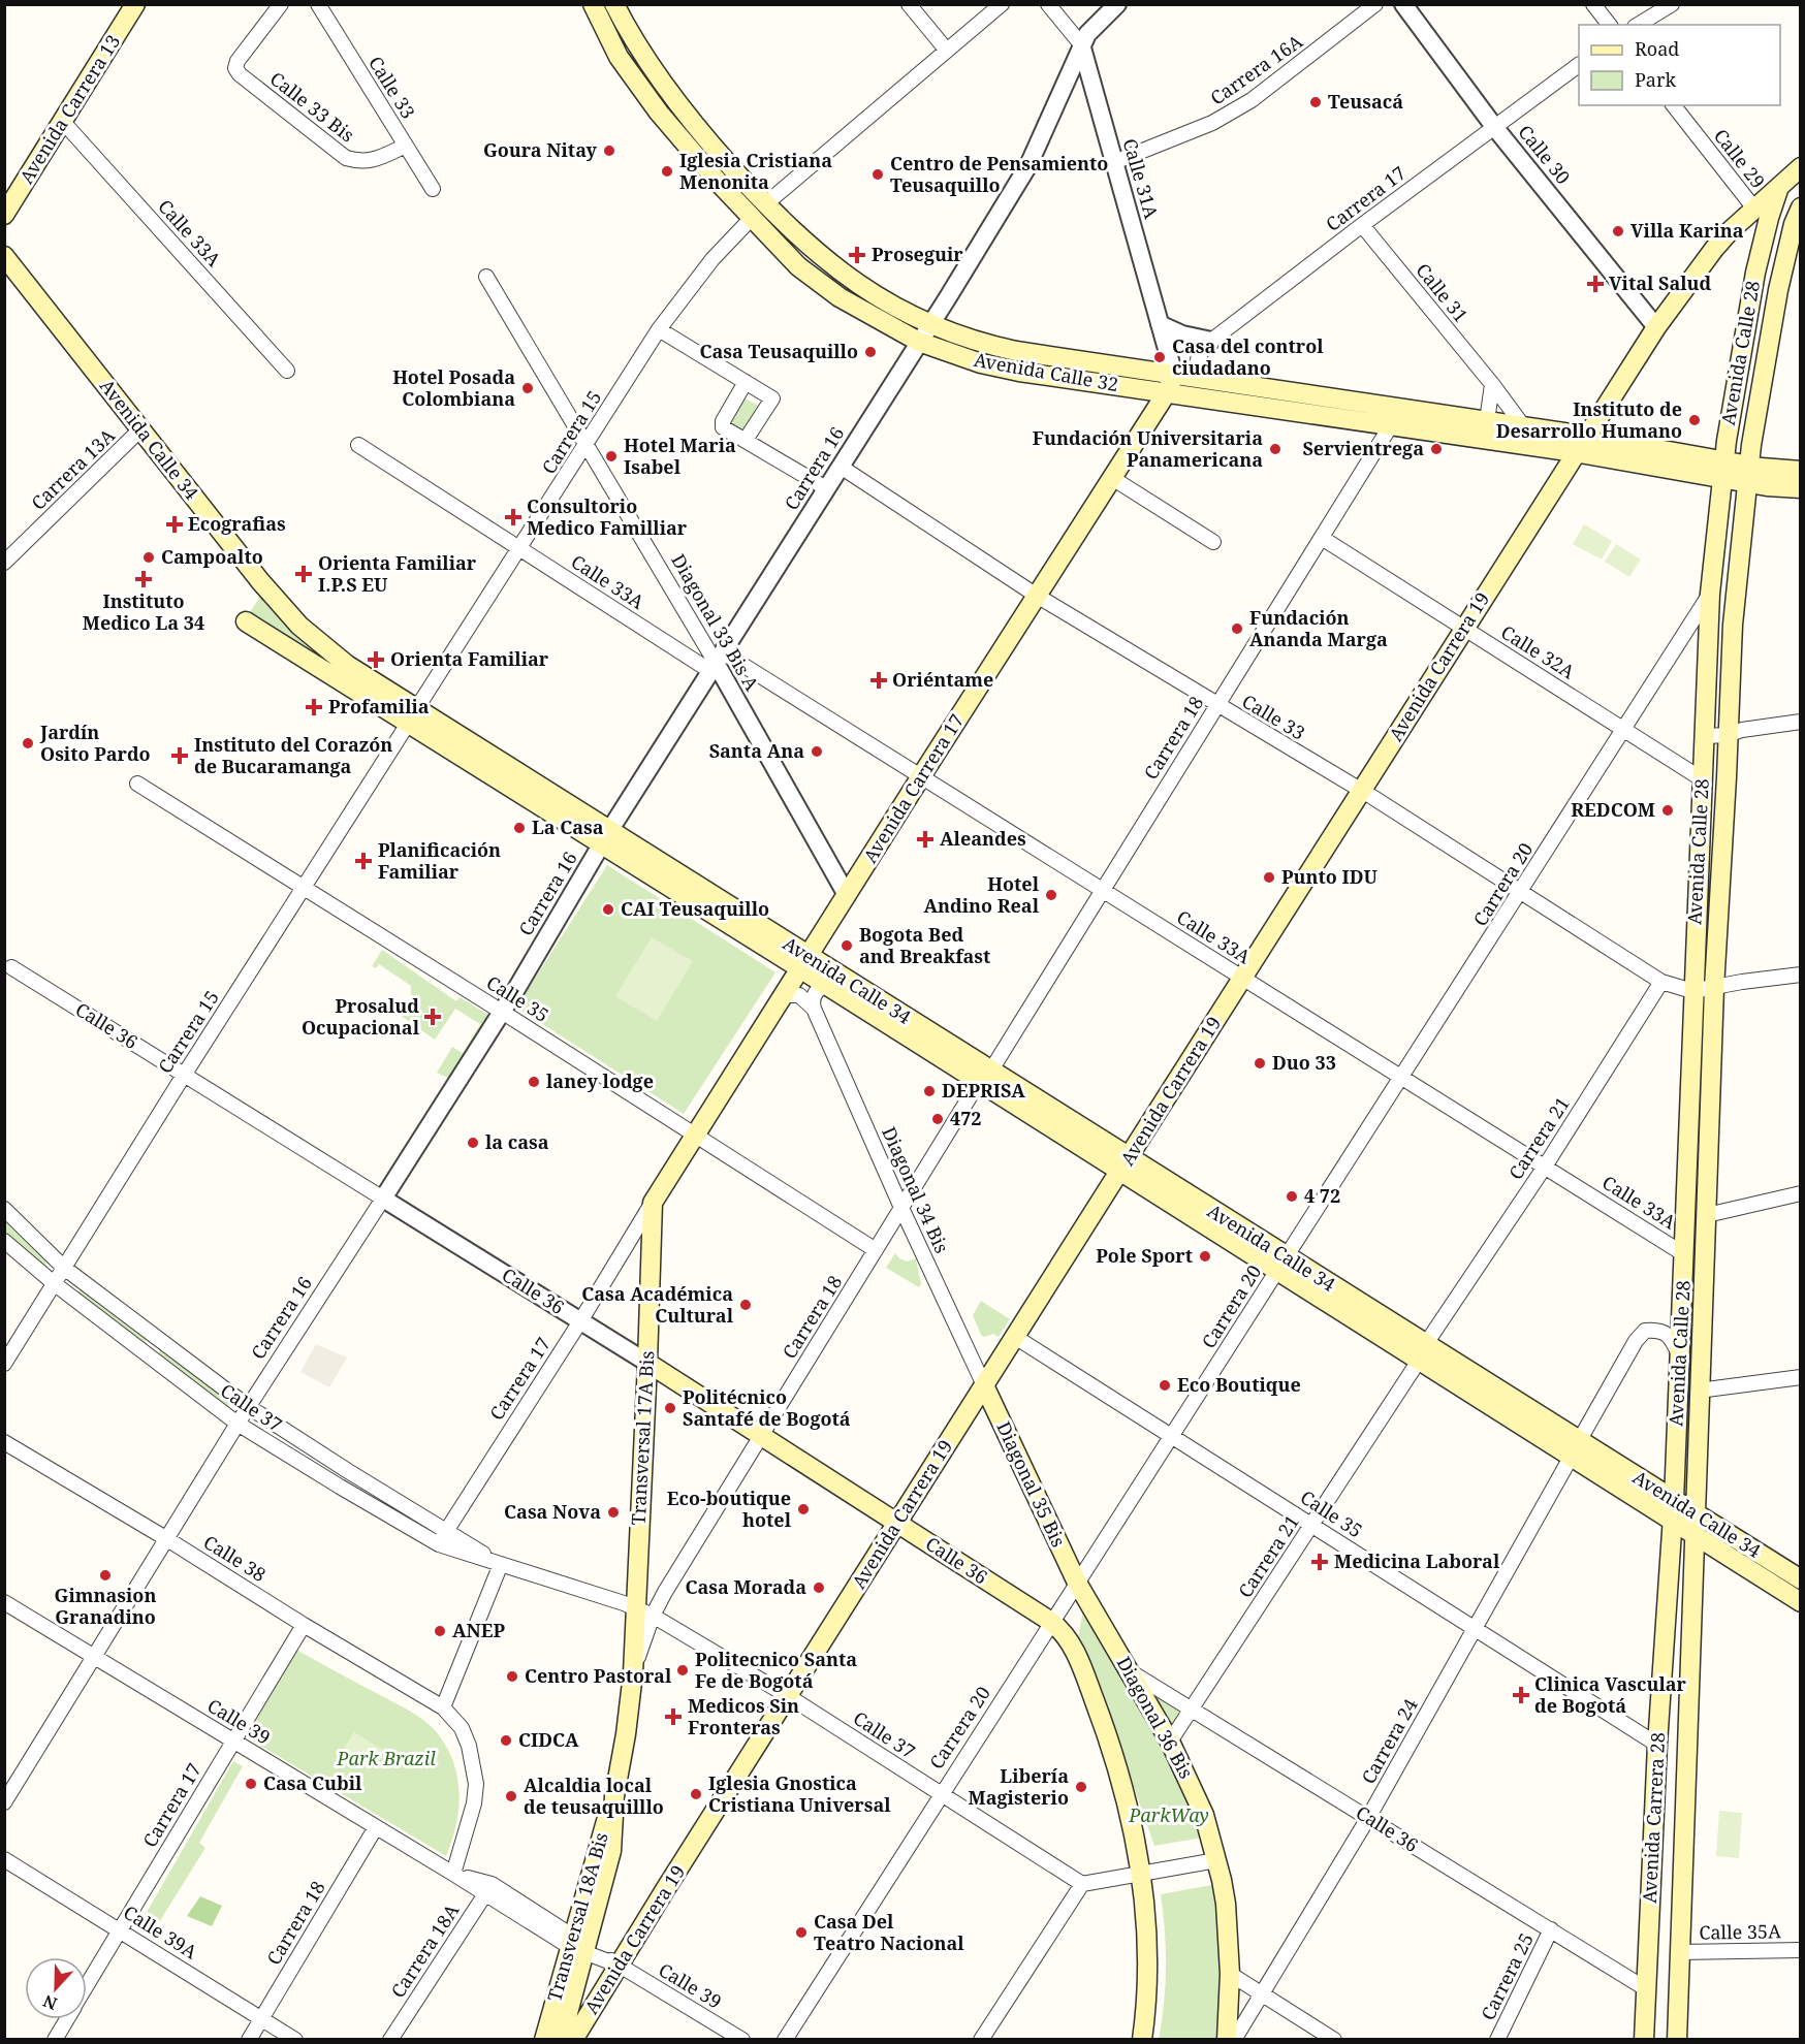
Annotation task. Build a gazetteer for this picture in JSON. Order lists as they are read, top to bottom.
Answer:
{
  "streets": {
    "main road": [
      "Avenida Carrera 13",
      "Avenida Calle 28",
      "Avenida Calle 32",
      "Avenida Calle 34",
      "Avenida Carrera 19",
      "Avenida Carrera 17",
      "Calle 36",
      "Transversal 17A Bis",
      "Diagonal 35 Bis",
      "Diagonal 36 Bis",
      "Avenida Carrera 28",
      "Transversal 18A Bis"
    ],
    "street": [
      "Carrera 16A",
      "Calle 33",
      "Calle 33 Bis",
      "Calle 30",
      "Calle 29",
      "Calle 31A",
      "Carrera 17",
      "Calle 33A",
      "Calle 31",
      "Carrera 15",
      "Carrera 16",
      "Carrera 13A",
      "Diagonal 33 Bis A",
      "Calle 32A",
      "Carrera 18",
      "Carrera 20",
      "Calle 35",
      "Carrera 21",
      "Diagonal 34 Bis",
      "Calle 37",
      "Calle 38",
      "Calle 39",
      "Carrera 24",
      "Calle 39A",
      "Calle 35A",
      "Carrera 18A",
      "Carrera 25"
    ]
  },
  "crossings": [
    ["Carrera 16A", "Calle 31A"],
    ["Calle 33", "Calle 33 Bis"],
    ["Calle 33", "Avenida Calle 28"],
    ["Calle 33", "Carrera 16"],
    ["Calle 33", "Avenida Carrera 19"],
    ["Calle 33", "Carrera 18"],
    ["Calle 33", "Avenida Carrera 17"],
    ["Calle 33", "Carrera 20"],
    ["Calle 33", "Carrera 21"],
    ["Avenida Carrera 13", "Calle 33A"],
    ["Calle 30", "Carrera 17"],
    ["Calle 30", "Avenida Carrera 19"],
    ["Calle 29", "Avenida Carrera 19"],
    ["Calle 31A", "Avenida Calle 32"],
    ["Calle 31A", "Carrera 16"],
    ["Calle 31A", "Avenida Carrera 17"],
    ["Carrera 17", "Calle 31"],
    ["Carrera 17", "Avenida Calle 32"],
    ["Carrera 17", "Avenida Carrera 17"],
    ["Carrera 17", "Calle 36"],
    ["Carrera 17", "Calle 37"],
    ["Carrera 17", "Transversal 17A Bis"],
    ["Carrera 17", "Calle 38"],
    ["Carrera 17", "Calle 39"],
    ["Carrera 17", "Calle 39A"],
    ["Calle 33A", "Avenida Calle 28"],
    ["Calle 33A", "Carrera 15"],
    ["Calle 33A", "Carrera 16"],
    ["Calle 33A", "Diagonal 33 Bis A"],
    ["Calle 33A", "Avenida Carrera 19"],
    ["Calle 33A", "Carrera 18"],
    ["Calle 33A", "Avenida Carrera 17"],
    ["Calle 33A", "Carrera 20"],
    ["Calle 33A", "Carrera 21"],
    ["Calle 31", "Avenida Calle 32"],
    ["Avenida Calle 28", "Avenida Calle 32"],
    ["Avenida Calle 28", "Avenida Calle 34"],
    ["Avenida Calle 28", "Calle 32A"],
    ["Avenida Calle 28", "Avenida Carrera 19"],
    ["Avenida Calle 28", "Carrera 20"],
    ["Avenida Calle 28", "Carrera 24"],
    ["Avenida Calle 28", "Avenida Carrera 28"],
    ["Avenida Calle 32", "Carrera 15"],
    ["Avenida Calle 32", "Carrera 16"],
    ["Avenida Calle 32", "Avenida Carrera 19"],
    ["Avenida Calle 32", "Carrera 18"],
    ["Avenida Calle 32", "Avenida Carrera 17"],
    ["Carrera 15", "Avenida Calle 34"],
    ["Carrera 15", "Diagonal 33 Bis A"],
    ["Carrera 15", "Calle 35"],
    ["Carrera 15", "Calle 36"],
    ["Carrera 15", "Calle 37"],
    ["Avenida Calle 34", "Carrera 16"],
    ["Avenida Calle 34", "Carrera 13A"],
    ["Avenida Calle 34", "Avenida Carrera 19"],
    ["Avenida Calle 34", "Carrera 18"],
    ["Avenida Calle 34", "Avenida Carrera 17"],
    ["Avenida Calle 34", "Carrera 20"],
    ["Avenida Calle 34", "Carrera 21"],
    ["Avenida Calle 34", "Carrera 24"],
    ["Avenida Calle 34", "Avenida Carrera 28"],
    ["Carrera 16", "Diagonal 33 Bis A"],
    ["Carrera 16", "Calle 35"],
    ["Carrera 16", "Calle 36"],
    ["Carrera 16", "Calle 37"],
    ["Carrera 16", "Calle 38"],
    ["Carrera 16", "Calle 39"],
    ["Diagonal 33 Bis A", "Avenida Carrera 17"],
    ["Calle 32A", "Avenida Carrera 19"],
    ["Calle 32A", "Carrera 18"],
    ["Calle 32A", "Carrera 20"],
    ["Avenida Carrera 19", "Calle 35"],
    ["Avenida Carrera 19", "Calle 36"],
    ["Avenida Carrera 19", "Diagonal 34 Bis"],
    ["Avenida Carrera 19", "Calle 37"],
    ["Avenida Carrera 19", "Diagonal 35 Bis"],
    ["Avenida Carrera 19", "Calle 39"],
    ["Carrera 18", "Calle 35"],
    ["Carrera 18", "Calle 36"],
    ["Carrera 18", "Diagonal 34 Bis"],
    ["Carrera 18", "Calle 37"],
    ["Carrera 18", "Transversal 17A Bis"],
    ["Carrera 18", "Calle 39"],
    ["Carrera 18", "Calle 39A"],
    ["Avenida Carrera 17", "Calle 35"],
    ["Avenida Carrera 17", "Transversal 17A Bis"],
    ["Carrera 20", "Calle 35"],
    ["Carrera 20", "Calle 36"],
    ["Carrera 20", "Calle 37"],
    ["Carrera 20", "Diagonal 35 Bis"],
    ["Carrera 20", "Diagonal 36 Bis"],
    ["Calle 35", "Carrera 21"],
    ["Calle 35", "Carrera 24"],
    ["Calle 35", "Avenida Carrera 28"],
    ["Calle 36", "Carrera 21"],
    ["Calle 36", "Transversal 17A Bis"],
    ["Calle 36", "Diagonal 36 Bis"],
    ["Calle 36", "Carrera 24"],
    ["Calle 36", "Avenida Carrera 28"],
    ["Calle 36", "Carrera 25"],
    ["Carrera 21", "Diagonal 36 Bis"],
    ["Diagonal 34 Bis", "Diagonal 35 Bis"],
    ["Calle 37", "Transversal 17A Bis"],
    ["Transversal 17A Bis", "Transversal 18A Bis"],
    ["Diagonal 35 Bis", "Diagonal 36 Bis"],
    ["Calle 39", "Transversal 18A Bis"],
    ["Calle 39", "Carrera 18A"],
    ["Avenida Carrera 28", "Calle 35A"]
  ],
  "parks": ["Park Brazil", "ParkWay"],
  "places": {
    "other": [
      "Teusacá",
      "Goura Nitay",
      "Iglesia Cristiana Menonita",
      "Centro de Pensamiento Teusaquillo",
      "Villa Karina",
      "Casa Teusaquillo",
      "Casa del control ciudadano",
      "Hotel Posada Colombiana",
      "Instituto de Desarrollo Humano",
      "Fundación Universitaria Panamericana",
      "Servientrega",
      "Hotel Maria Isabel",
      "Campoalto",
      "Fundación Ananda Marga",
      "Jardín Osito Pardo",
      "Santa Ana",
      "REDCOM",
      "La Casa",
      "Punto IDU",
      "Hotel Andino Real",
      "CAI Teusaquillo",
      "Bogota Bed and Breakfast",
      "Duo 33",
      "laney lodge",
      "DEPRISA",
      "472",
      "la casa",
      "4 72",
      "Pole Sport",
      "Casa Académica Cultural",
      "Eco Boutique",
      "Politécnico Santafé de Bogotá",
      "Eco-boutique hotel",
      "Casa Nova",
      "Gimnasion Granadino",
      "Casa Morada",
      "ANEP",
      "Politecnico Santa Fe de Bogotá",
      "Centro Pastoral",
      "CIDCA",
      "Casa Cubil",
      "Libería Magisterio",
      "Iglesia Gnostica Cristiana Universal",
      "Alcaldia local de teusaquilllo",
      "Casa Del Teatro Nacional"
    ],
    "health": [
      "Proseguir",
      "Vital Salud",
      "Consultorio Medico Familliar",
      "Ecografias",
      "Orienta Familiar I.P.S EU",
      "Instituto Medico La 34",
      "Orienta Familiar",
      "Oriéntame",
      "Profamilia",
      "Instituto del Corazón de Bucaramanga",
      "Aleandes",
      "Planificación Familiar",
      "Prosalud Ocupacional",
      "Medicina Laboral",
      "Clinica Vascular de Bogotá",
      "Medicos Sin Fronteras"
    ]
  },
  "legend": ["Road", "Park"],
  "north": "bottom"
}
